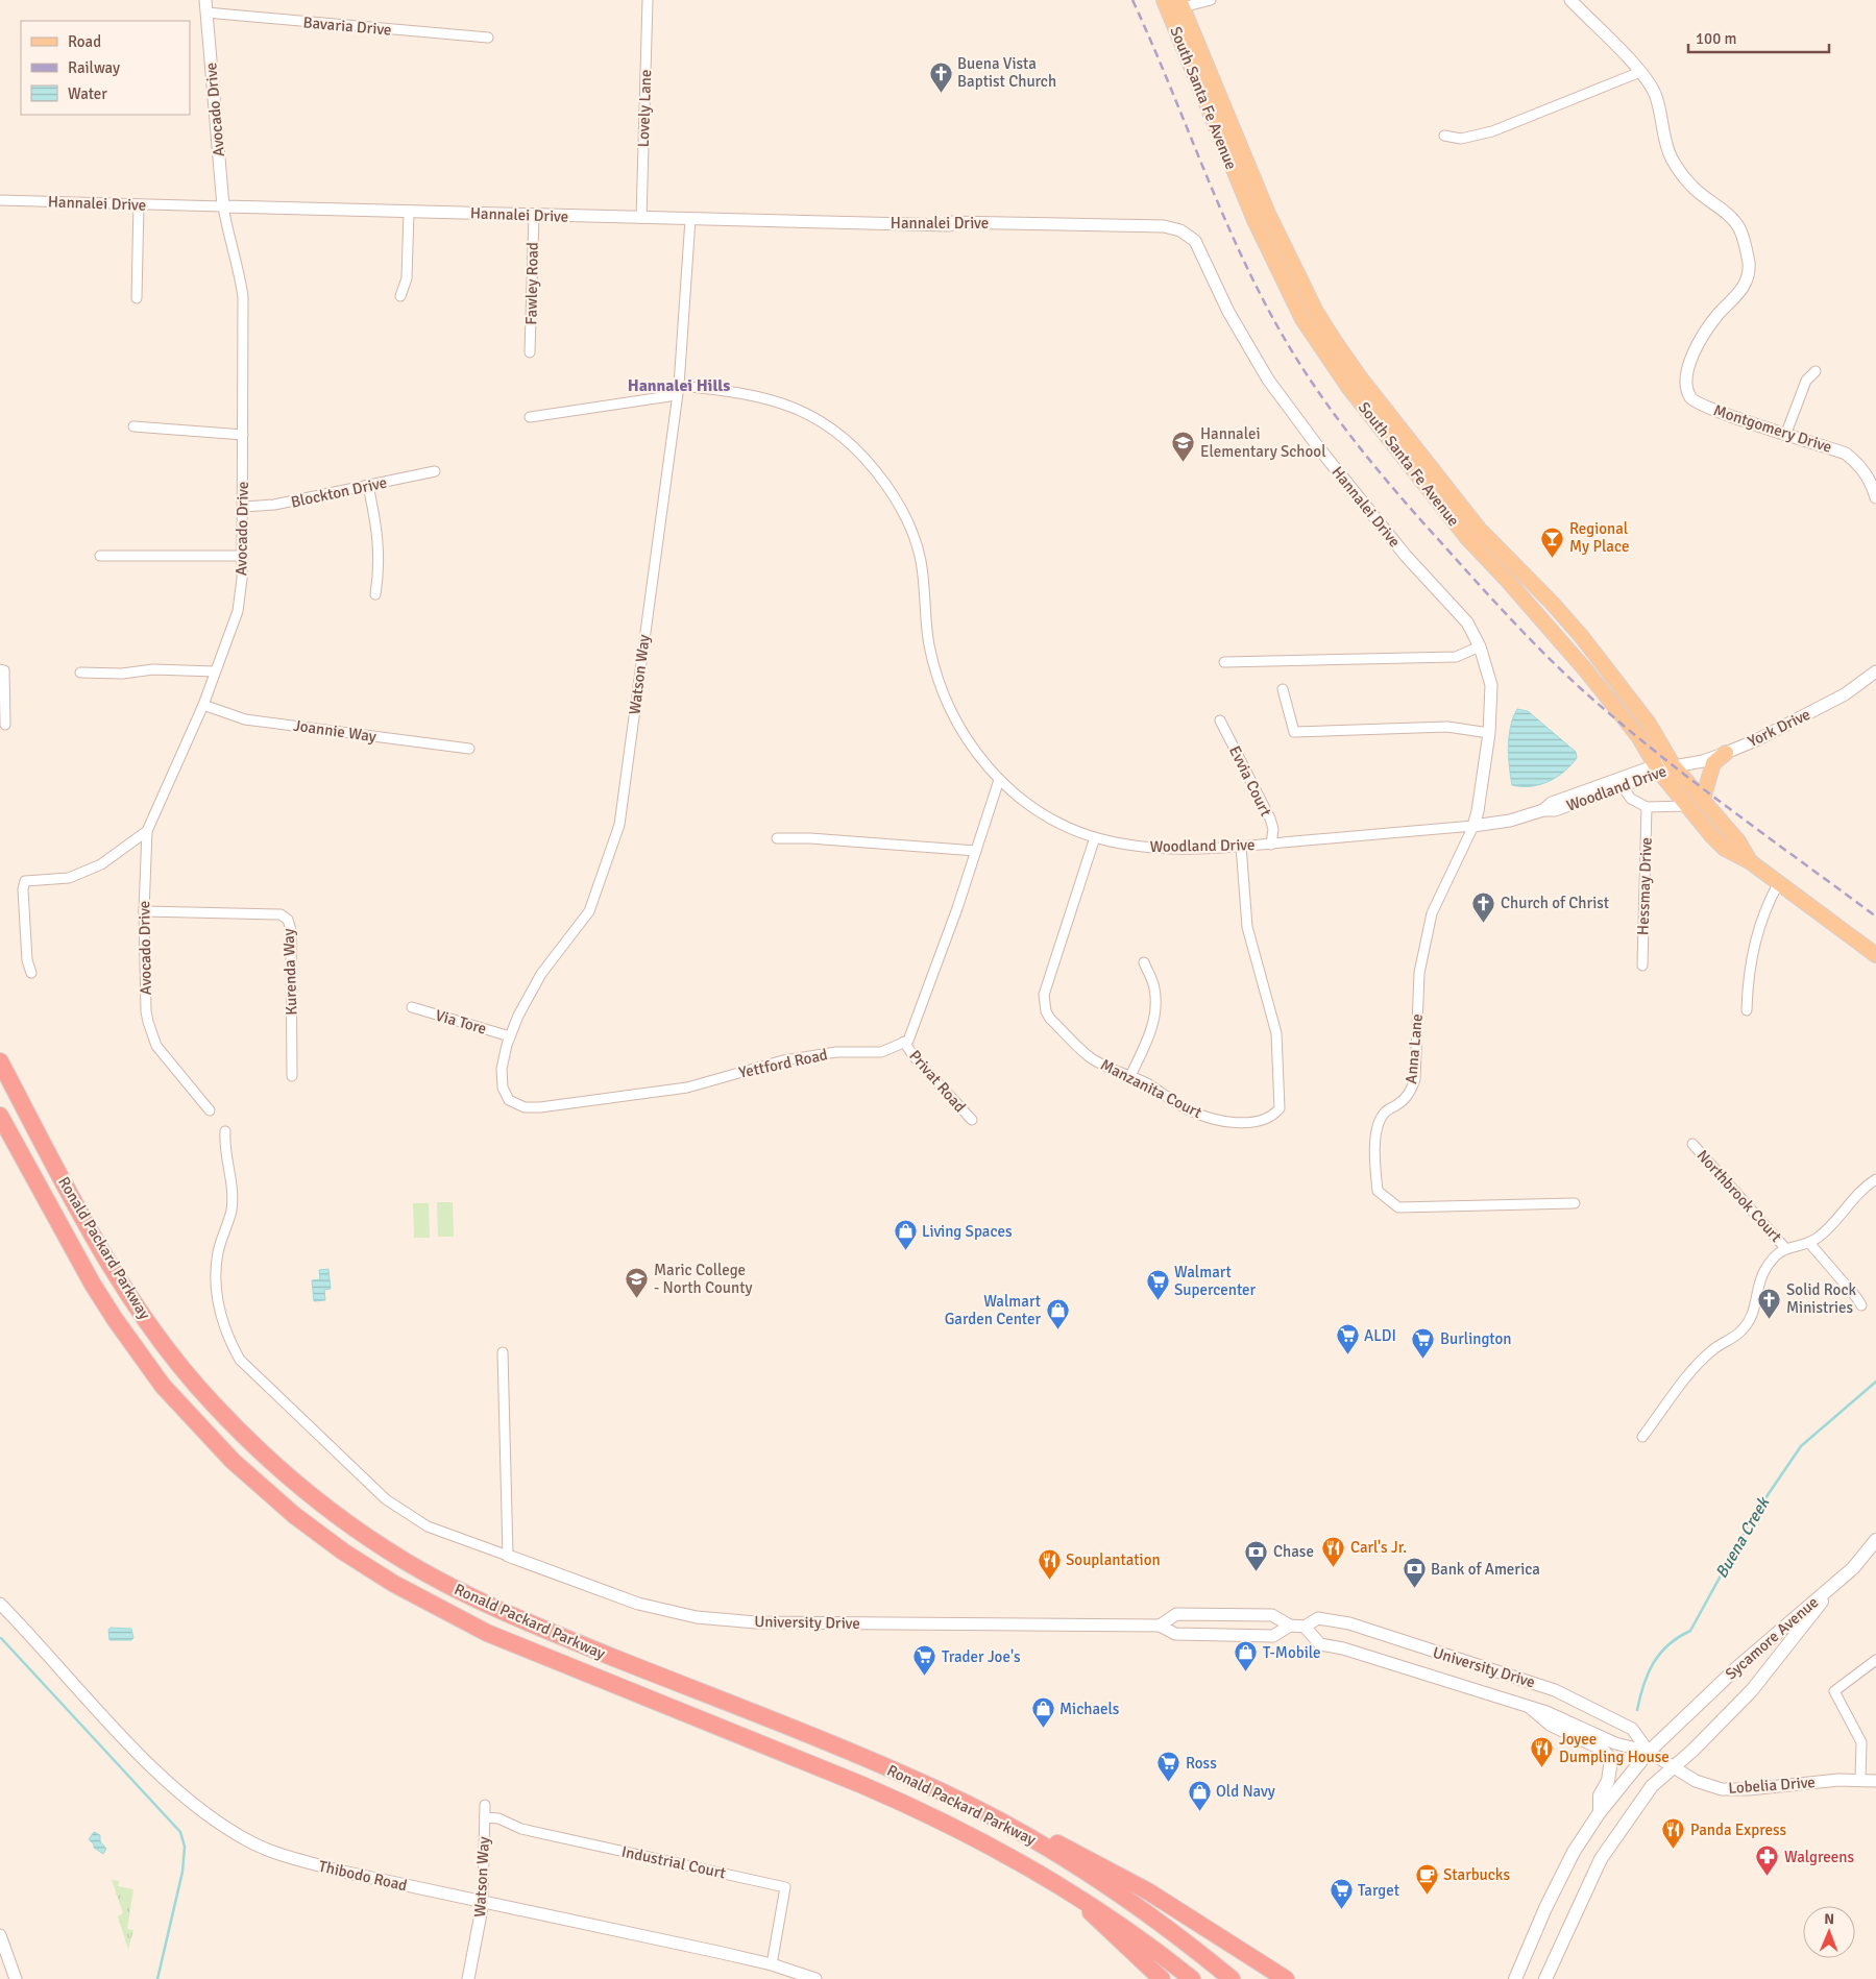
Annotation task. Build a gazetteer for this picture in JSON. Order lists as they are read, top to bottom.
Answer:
{
  "streets": {
    "highway": ["Ronald Packard Parkway"],
    "main road": ["South Santa Fe Avenue", "Sycamore Avenue"],
    "street": [
      "Bavaria Drive",
      "Lovely Lane",
      "Avocado Drive",
      "Hannalei Drive",
      "Fawley Road",
      "Montgomery Drive",
      "Blockton Drive",
      "Watson Way",
      "York Drive",
      "Joannie Way",
      "Evvia Court",
      "Woodland Drive",
      "Hessmay Drive",
      "Kurenda Way",
      "Via Tore",
      "Anna Lane",
      "Yettford Road",
      "Privat Road",
      "Manzanita Court",
      "Northbrook Court",
      "University Drive",
      "Lobelia Drive",
      "Industrial Court",
      "Thibodo Road"
    ]
  },
  "crossings": [
    ["Bavaria Drive", "Avocado Drive"],
    ["South Santa Fe Avenue", "York Drive"],
    ["South Santa Fe Avenue", "Woodland Drive"],
    ["Lovely Lane", "Hannalei Drive"],
    ["Avocado Drive", "Hannalei Drive"],
    ["Avocado Drive", "Blockton Drive"],
    ["Avocado Drive", "Joannie Way"],
    ["Avocado Drive", "Kurenda Way"],
    ["Hannalei Drive", "Fawley Road"],
    ["Hannalei Drive", "Watson Way"],
    ["Hannalei Drive", "Woodland Drive"],
    ["Hannalei Drive", "Anna Lane"],
    ["Watson Way", "Woodland Drive"],
    ["Watson Way", "Via Tore"],
    ["Watson Way", "Yettford Road"],
    ["Watson Way", "Industrial Court"],
    ["Watson Way", "Thibodo Road"],
    ["York Drive", "Woodland Drive"],
    ["Evvia Court", "Woodland Drive"],
    ["Woodland Drive", "Anna Lane"],
    ["Woodland Drive", "Manzanita Court"],
    ["Yettford Road", "Privat Road"],
    ["University Drive", "Sycamore Avenue"],
    ["University Drive", "Lobelia Drive"],
    ["Sycamore Avenue", "Lobelia Drive"],
    ["Industrial Court", "Thibodo Road"]
  ],
  "districts": ["Hannalei Hills"],
  "water": ["Buena Creek"],
  "places": {
    "church": ["Buena Vista Baptist Church", "Church of Christ", "Solid Rock Ministries"],
    "school or university": ["Hannalei Elementary School", "Maric College - North County"],
    "bar": ["Regional My Place"],
    "shop": [
      "Living Spaces",
      "Walmart Garden Center",
      "T-Mobile",
      "Michaels",
      "Old Navy"
    ],
    "supermarket": [
      "Walmart Supercenter",
      "ALDI",
      "Burlington",
      "Trader Joe's",
      "Ross",
      "Target"
    ],
    "restaurant": [
      "Carl's Jr.",
      "Souplantation",
      "Joyee Dumpling House",
      "Panda Express"
    ],
    "bank": ["Chase", "Bank of America"],
    "pharmacy": ["Walgreens"],
    "cafe": ["Starbucks"]
  },
  "legend": ["Road", "Railway", "Water"],
  "scale_bar": "100 m",
  "north": "top"
}
